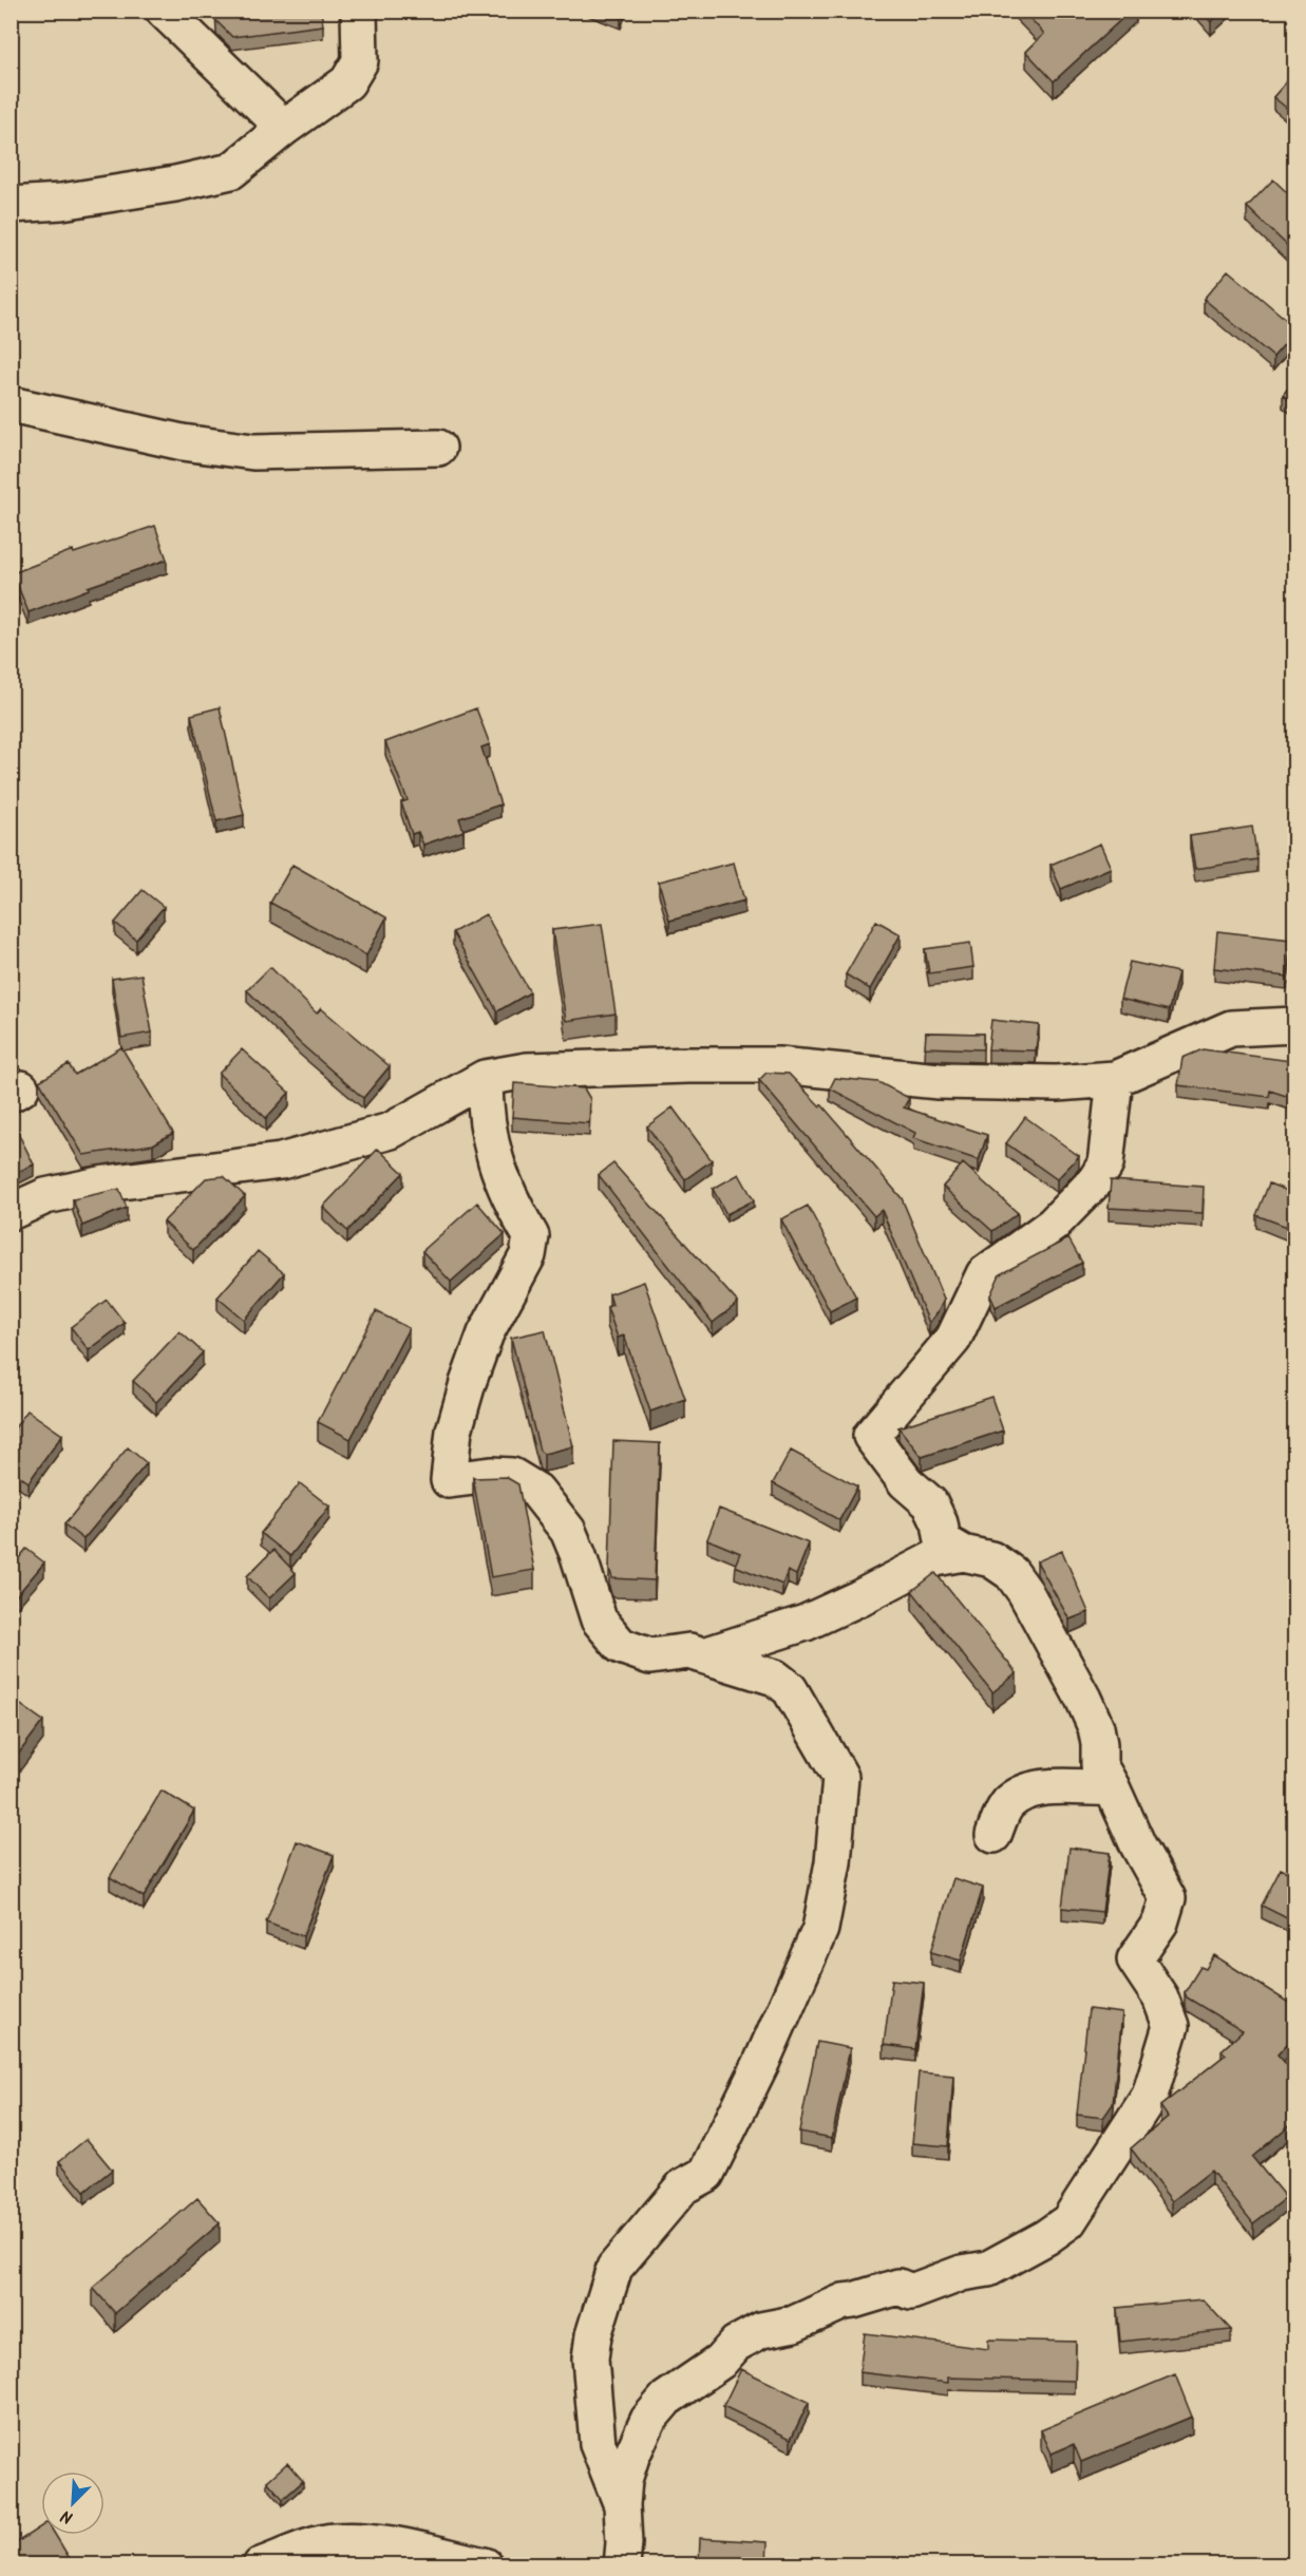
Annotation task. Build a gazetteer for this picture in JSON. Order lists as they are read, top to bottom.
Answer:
{
  "north": "bottom left"
}
